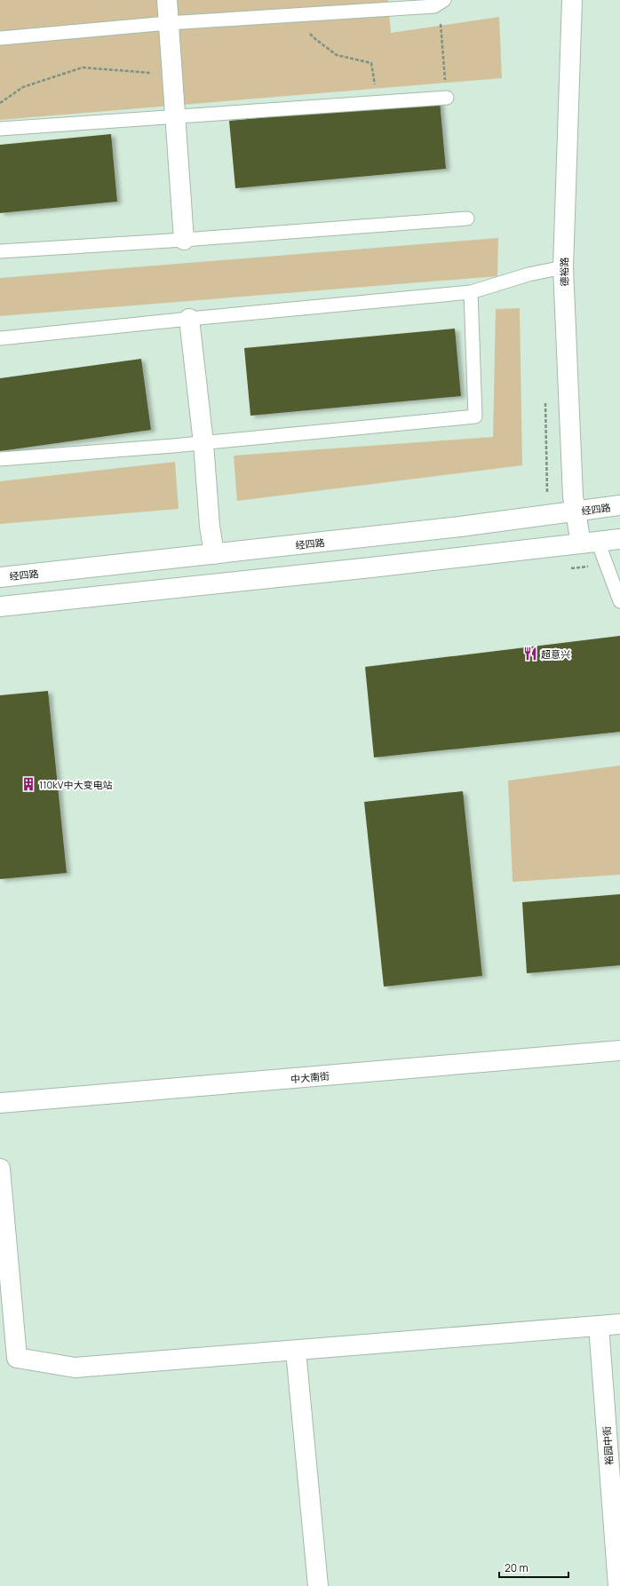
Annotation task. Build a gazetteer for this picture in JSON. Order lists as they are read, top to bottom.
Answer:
{
  "streets": {
    "street": [
      "德裕路",
      "经四路",
      "中大南街",
      "裕园中街"
    ]
  },
  "crossings": [
    ["德裕路", "经四路"]
  ],
  "places": {
    "restaurant": ["超意兴"],
    "building": ["110kV中大变电站"]
  },
  "scale_bar": "20 m"
}
